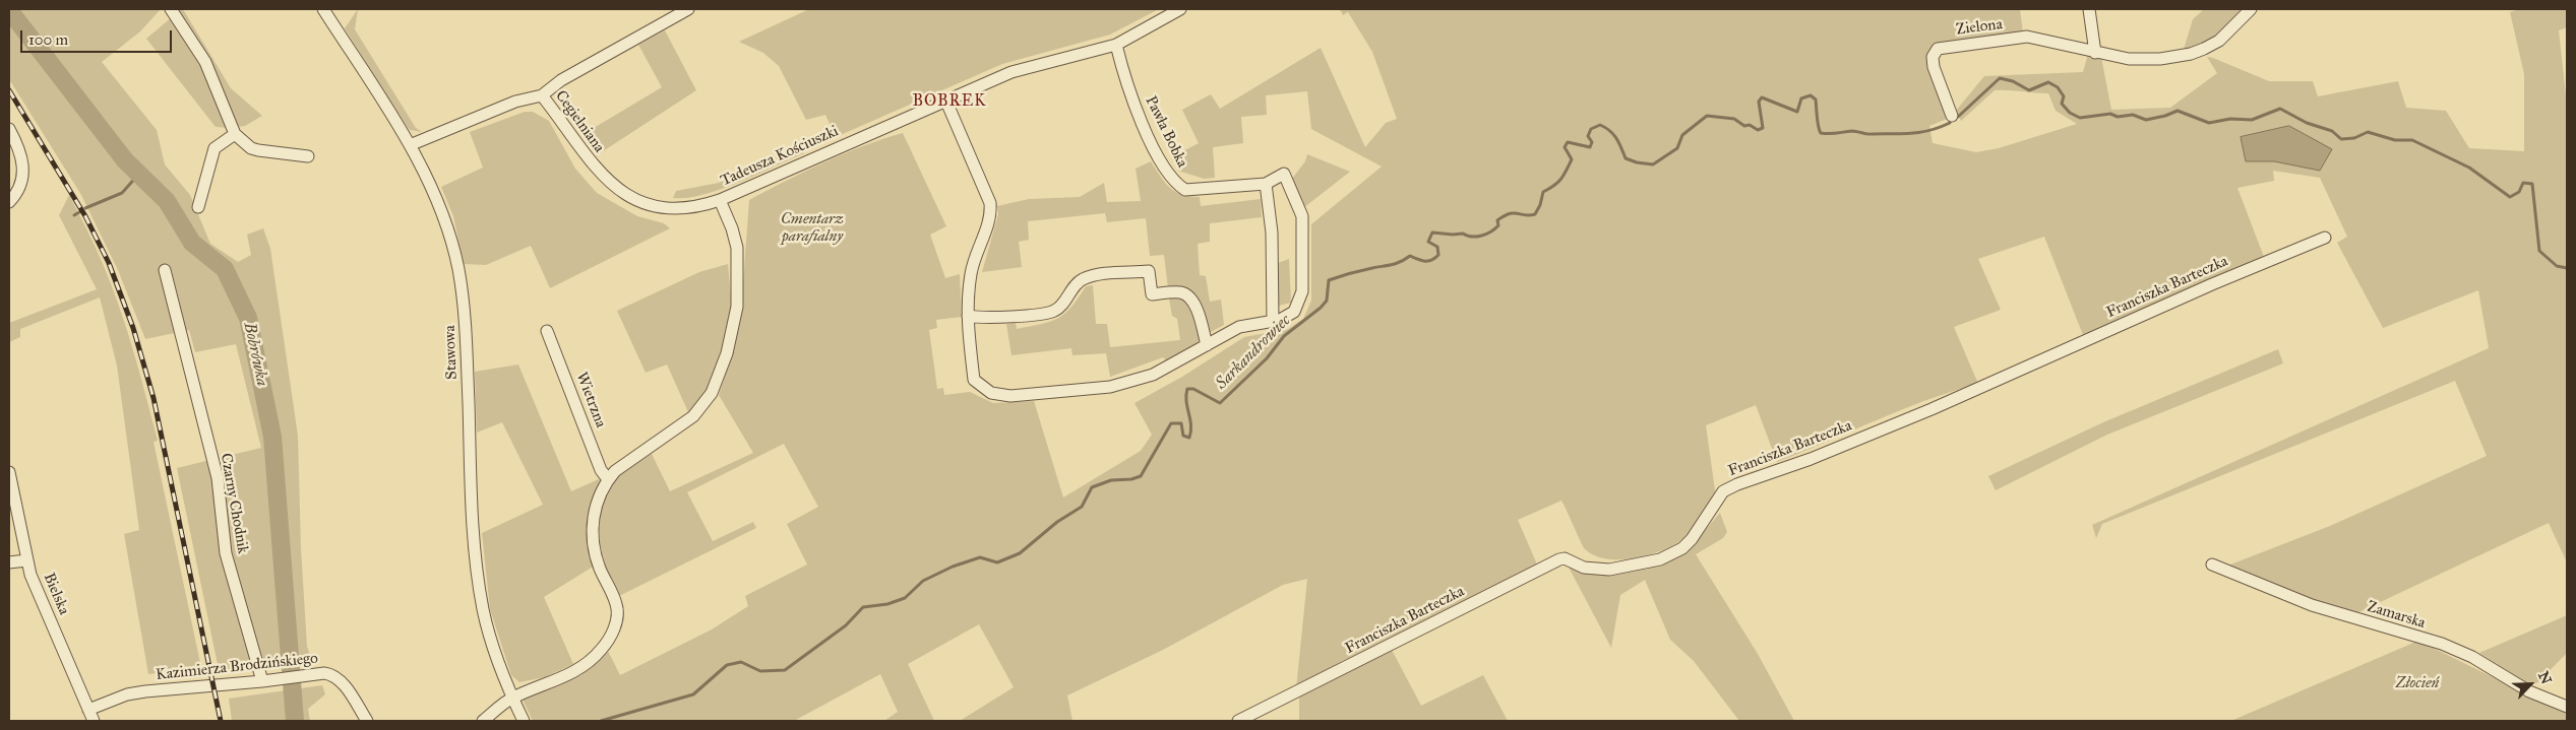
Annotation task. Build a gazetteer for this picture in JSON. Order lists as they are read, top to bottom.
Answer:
{
  "streets": {
    "street": [
      "Zielona",
      "Cegielniana",
      "Pawła Bobka",
      "Tadeusza Kościuszki",
      "Franciszka Barteczka",
      "Stawowa",
      "Wietrzna",
      "Czarny Chodnik",
      "Bielska",
      "Zamarska",
      "Kazimierza Brodzińskiego"
    ]
  },
  "crossings": [
    ["Cegielniana", "Tadeusza Kościuszki"],
    ["Cegielniana", "Stawowa"],
    ["Pawła Bobka", "Tadeusza Kościuszki"],
    ["Tadeusza Kościuszki", "Stawowa"],
    ["Tadeusza Kościuszki", "Wietrzna"],
    ["Czarny Chodnik", "Kazimierza Brodzińskiego"],
    ["Bielska", "Kazimierza Brodzińskiego"]
  ],
  "districts": ["BOBREK"],
  "water": ["Sarkandrowiec", "Bobrówka"],
  "parks": ["Cmentarz parafialny", "Złocień"],
  "scale_bar": "100 m",
  "north": "top right"
}
